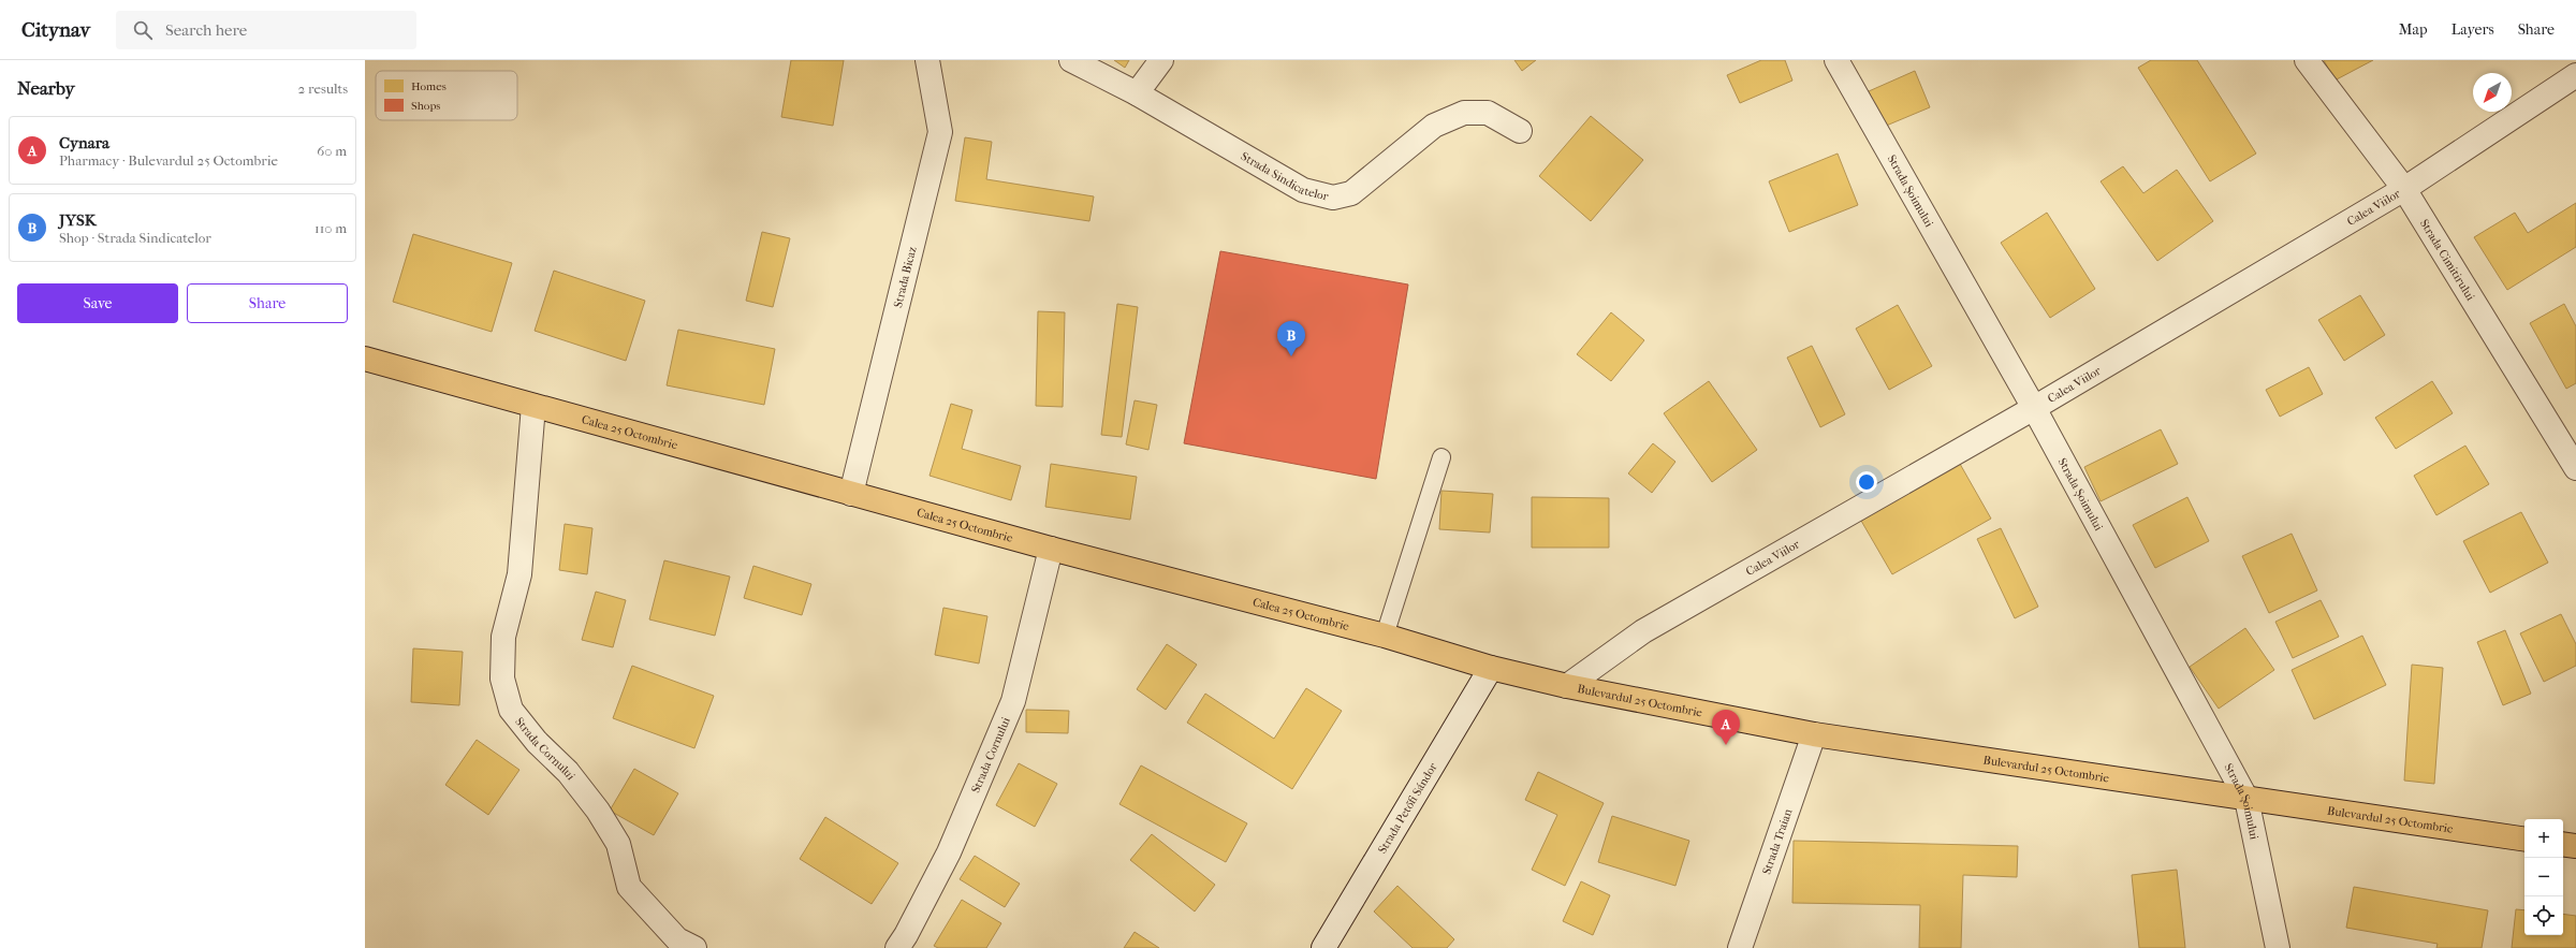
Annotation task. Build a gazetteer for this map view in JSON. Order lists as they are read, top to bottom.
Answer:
{
  "streets": {
    "main road": ["Calea 25 Octombrie", "Bulevardul 25 Octombrie"],
    "street": [
      "Strada Sindicatelor",
      "Strada Șoimului",
      "Calea Viilor",
      "Strada Cimitirului",
      "Strada Bicaz",
      "Strada Cornului",
      "Strada Petőfi Sándor",
      "Strada Traian"
    ]
  },
  "crossings": [
    ["Strada Șoimului", "Calea Viilor"],
    ["Strada Șoimului", "Bulevardul 25 Octombrie"],
    ["Calea Viilor", "Strada Cimitirului"],
    ["Calea Viilor", "Calea 25 Octombrie"],
    ["Calea Viilor", "Bulevardul 25 Octombrie"],
    ["Strada Bicaz", "Calea 25 Octombrie"],
    ["Calea 25 Octombrie", "Bulevardul 25 Octombrie"],
    ["Calea 25 Octombrie", "Strada Cornului"],
    ["Calea 25 Octombrie", "Strada Petőfi Sándor"],
    ["Bulevardul 25 Octombrie", "Strada Traian"]
  ],
  "legend": ["Homes", "Shops"],
  "north": "bottom left",
  "page": {
    "header": "Citynav",
    "search": "Search here",
    "nav": ["Map", "Layers", "Share"],
    "heading": ["Nearby", "2 results"],
    "list": [
      {
        "mark": "A",
        "name": "Cynara",
        "note": "Pharmacy · Bulevardul 25 Octombrie",
        "value": "60 m"
      },
      {
        "mark": "B",
        "name": "JYSK",
        "note": "Shop · Strada Sindicatelor",
        "value": "110 m"
      }
    ],
    "buttons": ["Save", "Share"],
    "pins": ["B", "A"],
    "map_buttons": ["+", "−"]
  }
}
